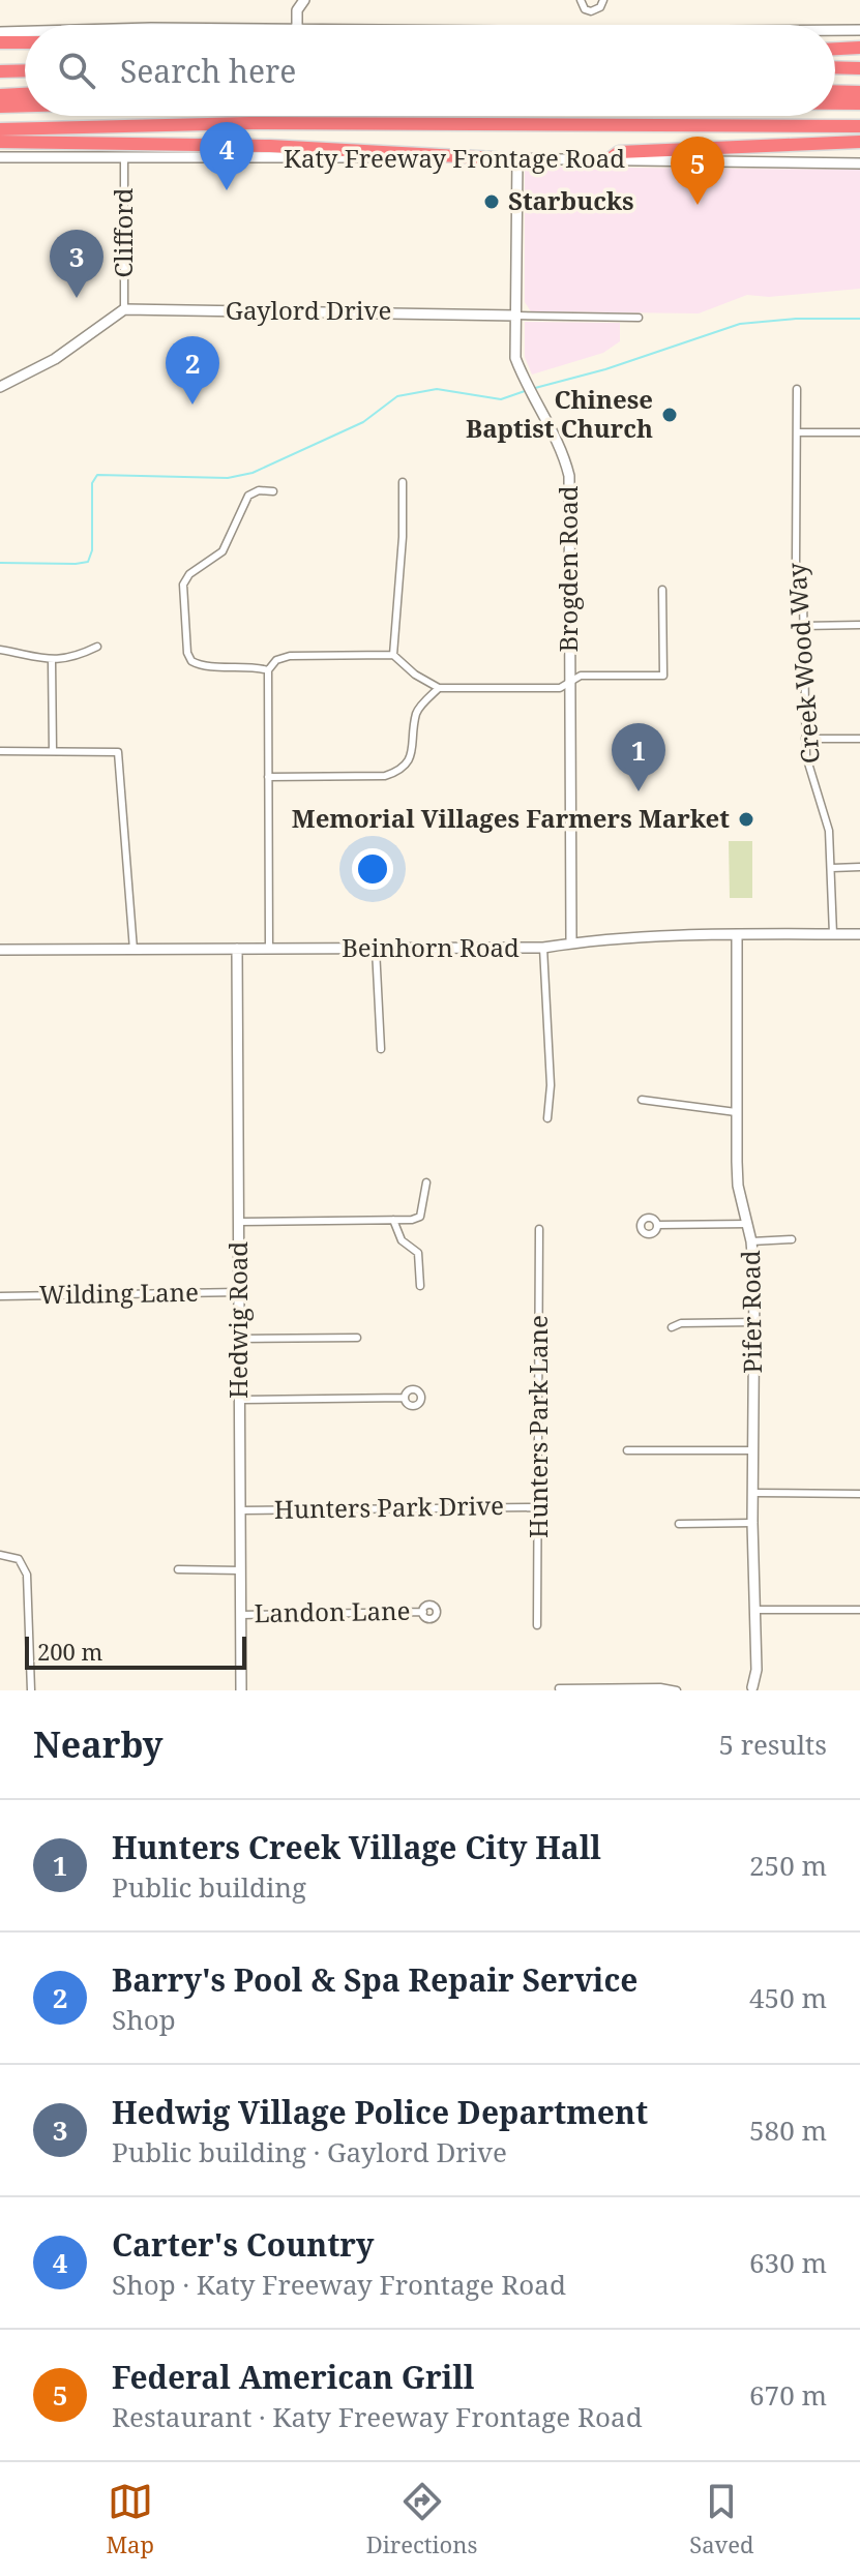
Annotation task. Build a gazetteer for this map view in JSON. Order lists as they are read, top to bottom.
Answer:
{
  "streets": {
    "street": [
      "Katy Freeway Frontage Road",
      "Clifford",
      "Gaylord Drive",
      "Brogden Road",
      "Creek Wood Way",
      "Beinhorn Road",
      "Wilding Lane",
      "Pifer Road",
      "Hedwig Road",
      "Hunters Park Lane",
      "Hunters Park Drive",
      "Landon Lane"
    ]
  },
  "crossings": [
    ["Katy Freeway Frontage Road", "Clifford"],
    ["Katy Freeway Frontage Road", "Brogden Road"],
    ["Clifford", "Gaylord Drive"],
    ["Gaylord Drive", "Brogden Road"],
    ["Brogden Road", "Beinhorn Road"],
    ["Creek Wood Way", "Beinhorn Road"],
    ["Beinhorn Road", "Pifer Road"],
    ["Beinhorn Road", "Hedwig Road"],
    ["Wilding Lane", "Hedwig Road"],
    ["Hedwig Road", "Hunters Park Drive"],
    ["Hedwig Road", "Landon Lane"],
    ["Hunters Park Lane", "Hunters Park Drive"]
  ],
  "places": ["Starbucks", "Chinese Baptist Church", "Memorial Villages Farmers Market"],
  "scale_bar": "200 m",
  "page": {
    "search": "Search here",
    "pins": [
      "4",
      "5",
      "3",
      "2",
      "1"
    ],
    "scale": "200 m",
    "heading": ["Nearby", "5 results"],
    "list": [
      {
        "mark": "1",
        "name": "Hunters Creek Village City Hall",
        "note": "Public building",
        "value": "250 m"
      },
      {
        "mark": "2",
        "name": "Barry's Pool & Spa Repair Service",
        "note": "Shop",
        "value": "450 m"
      },
      {
        "mark": "3",
        "name": "Hedwig Village Police Department",
        "note": "Public building · Gaylord Drive",
        "value": "580 m"
      },
      {
        "mark": "4",
        "name": "Carter's Country",
        "note": "Shop · Katy Freeway Frontage Road",
        "value": "630 m"
      },
      {
        "mark": "5",
        "name": "Federal American Grill",
        "note": "Restaurant · Katy Freeway Frontage Road",
        "value": "670 m"
      }
    ],
    "nav": ["Map", "Directions", "Saved"]
  }
}
